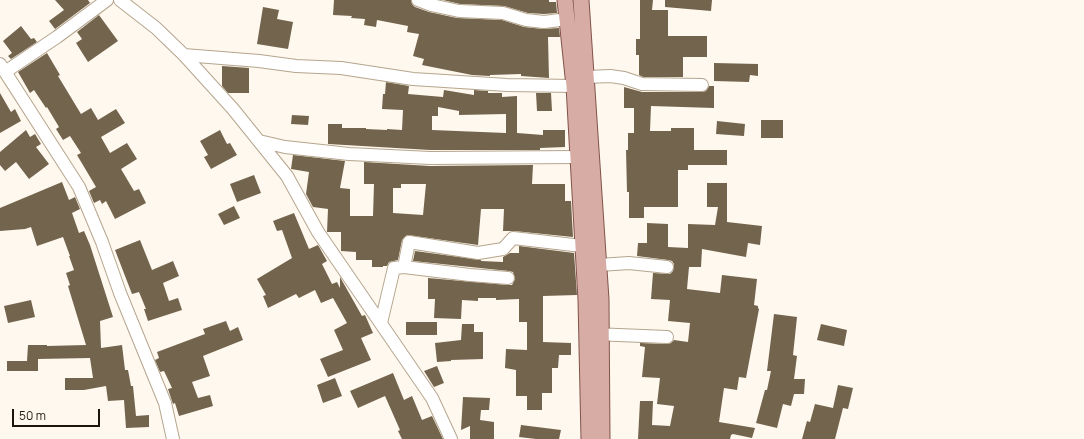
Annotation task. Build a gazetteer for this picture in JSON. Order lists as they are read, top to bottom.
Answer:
{
  "scale_bar": "50 m"
}
